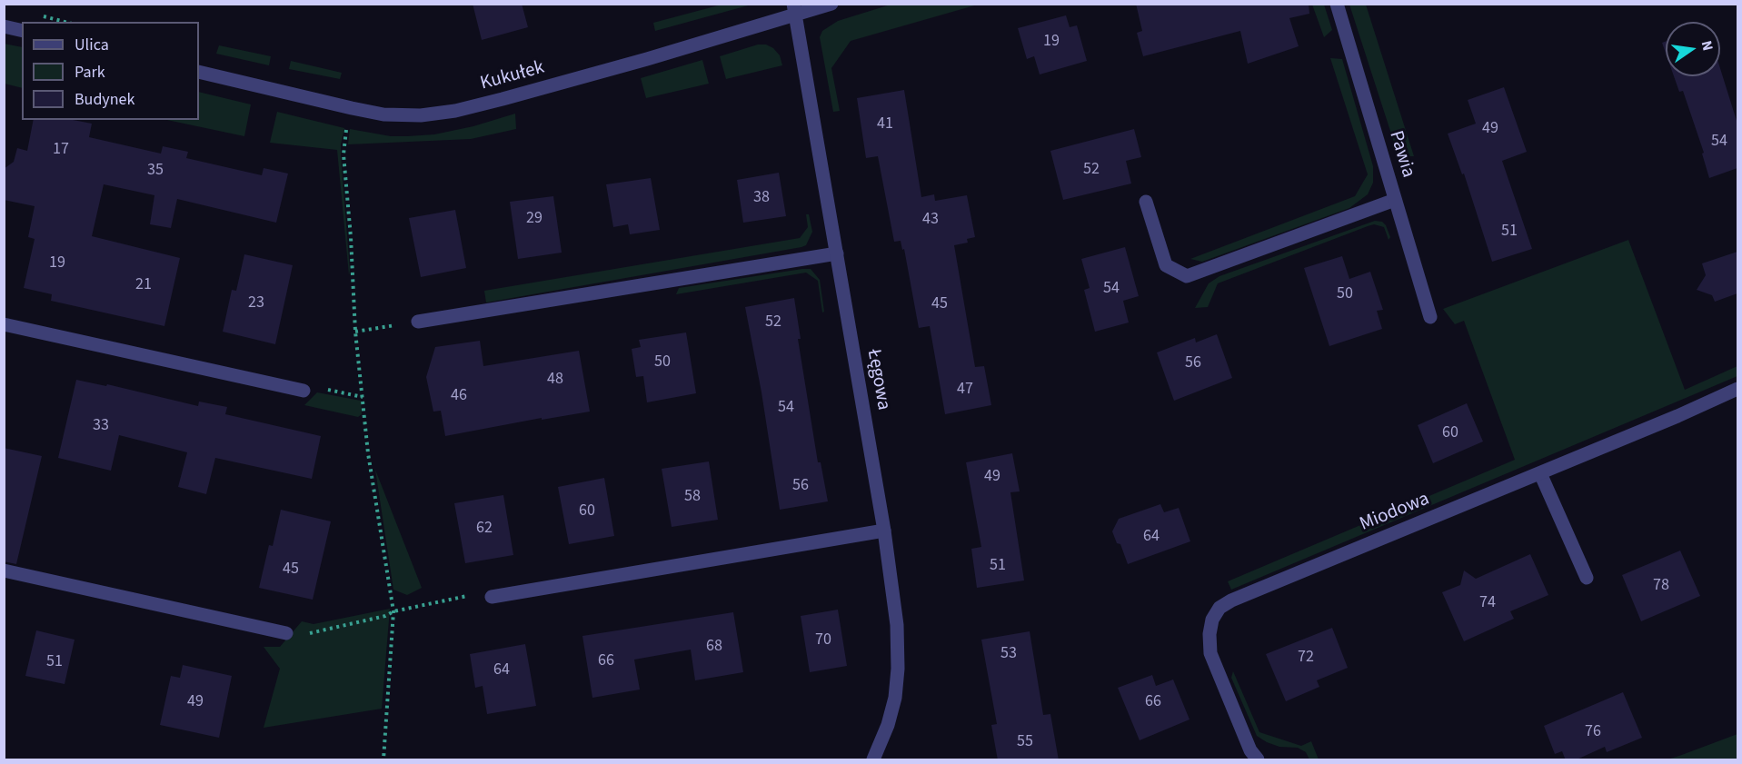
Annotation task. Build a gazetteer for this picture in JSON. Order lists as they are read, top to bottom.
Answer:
{
  "streets": {
    "street": [
      "Kukułek",
      "Pawia",
      "Łęgowa",
      "Miodowa"
    ]
  },
  "crossings": [
    ["Kukułek", "Łęgowa"]
  ],
  "house_numbers": [
    "19",
    "41",
    "49",
    "54",
    "17",
    "52",
    "35",
    "38",
    "29",
    "43",
    "51",
    "19",
    "21",
    "54",
    "50",
    "23",
    "45",
    "52",
    "50",
    "56",
    "48",
    "47",
    "46",
    "54",
    "33",
    "60",
    "49",
    "56",
    "58",
    "60",
    "62",
    "64",
    "51",
    "45",
    "78",
    "74",
    "70",
    "68",
    "53",
    "72",
    "66",
    "51",
    "64",
    "49",
    "66",
    "76",
    "55"
  ],
  "legend": ["Ulica", "Park", "Budynek"],
  "north": "right"
}
